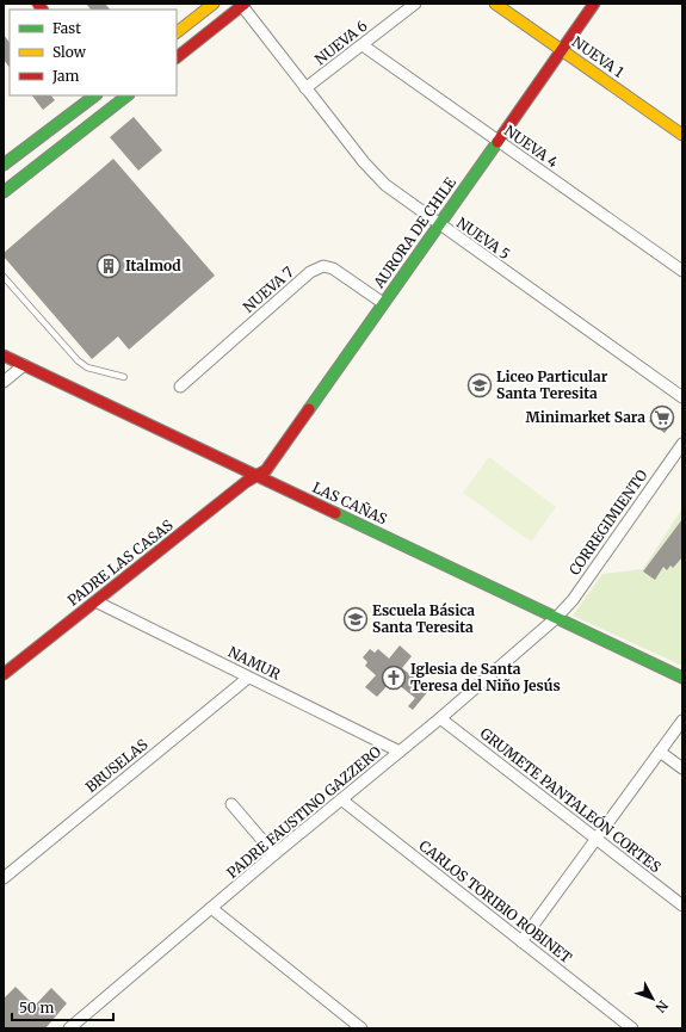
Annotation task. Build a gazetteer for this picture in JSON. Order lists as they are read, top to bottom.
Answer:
{
  "streets": {
    "street": [
      "NUEVA 6",
      "NUEVA 1",
      "NUEVA 4",
      "AURORA DE CHILE",
      "NUEVA 5",
      "NUEVA 7",
      "LAS CAÑAS",
      "CORREGIMIENTO",
      "PADRE LAS CASAS",
      "NAMUR",
      "BRUSELAS",
      "GRUMETE PANTALEÓN CORTES",
      "PADRE FAUSTINO GAZZERO",
      "CARLOS TORIBIO ROBINET"
    ]
  },
  "crossings": [
    ["NUEVA 6", "NUEVA 4"],
    ["NUEVA 6", "NUEVA 5"],
    ["NUEVA 1", "AURORA DE CHILE"],
    ["NUEVA 4", "AURORA DE CHILE"],
    ["AURORA DE CHILE", "NUEVA 5"],
    ["AURORA DE CHILE", "NUEVA 7"],
    ["AURORA DE CHILE", "LAS CAÑAS"],
    ["AURORA DE CHILE", "PADRE LAS CASAS"],
    ["LAS CAÑAS", "CORREGIMIENTO"],
    ["LAS CAÑAS", "PADRE LAS CASAS"],
    ["LAS CAÑAS", "PADRE FAUSTINO GAZZERO"],
    ["CORREGIMIENTO", "PADRE FAUSTINO GAZZERO"],
    ["PADRE LAS CASAS", "NAMUR"],
    ["NAMUR", "BRUSELAS"],
    ["NAMUR", "PADRE FAUSTINO GAZZERO"],
    ["GRUMETE PANTALEÓN CORTES", "PADRE FAUSTINO GAZZERO"],
    ["PADRE FAUSTINO GAZZERO", "CARLOS TORIBIO ROBINET"]
  ],
  "places": {
    "building": ["Italmod"],
    "school or university": ["Liceo Particular Santa Teresita", "Escuela Básica Santa Teresita"],
    "supermarket": ["Minimarket Sara"],
    "church": ["Iglesia de Santa Teresa del Niño Jesús"]
  },
  "legend": ["Fast", "Slow", "Jam"],
  "scale_bar": "50 m",
  "north": "bottom right"
}
